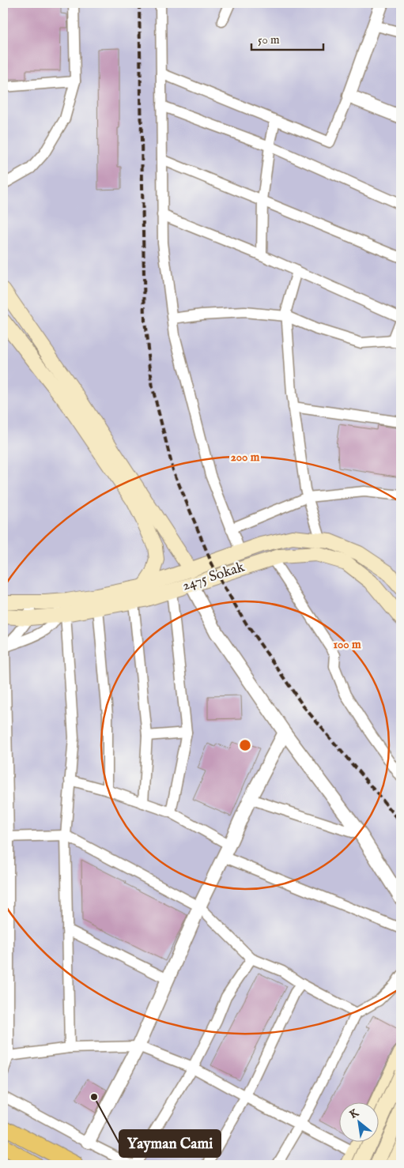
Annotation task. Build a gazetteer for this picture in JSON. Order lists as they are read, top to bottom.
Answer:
{
  "streets": {
    "main road": ["2475 Sokak"]
  },
  "places": ["Yayman Cami"],
  "scale_bar": "50 m",
  "north": "top left",
  "rings": ["200 m", "100 m"]
}
